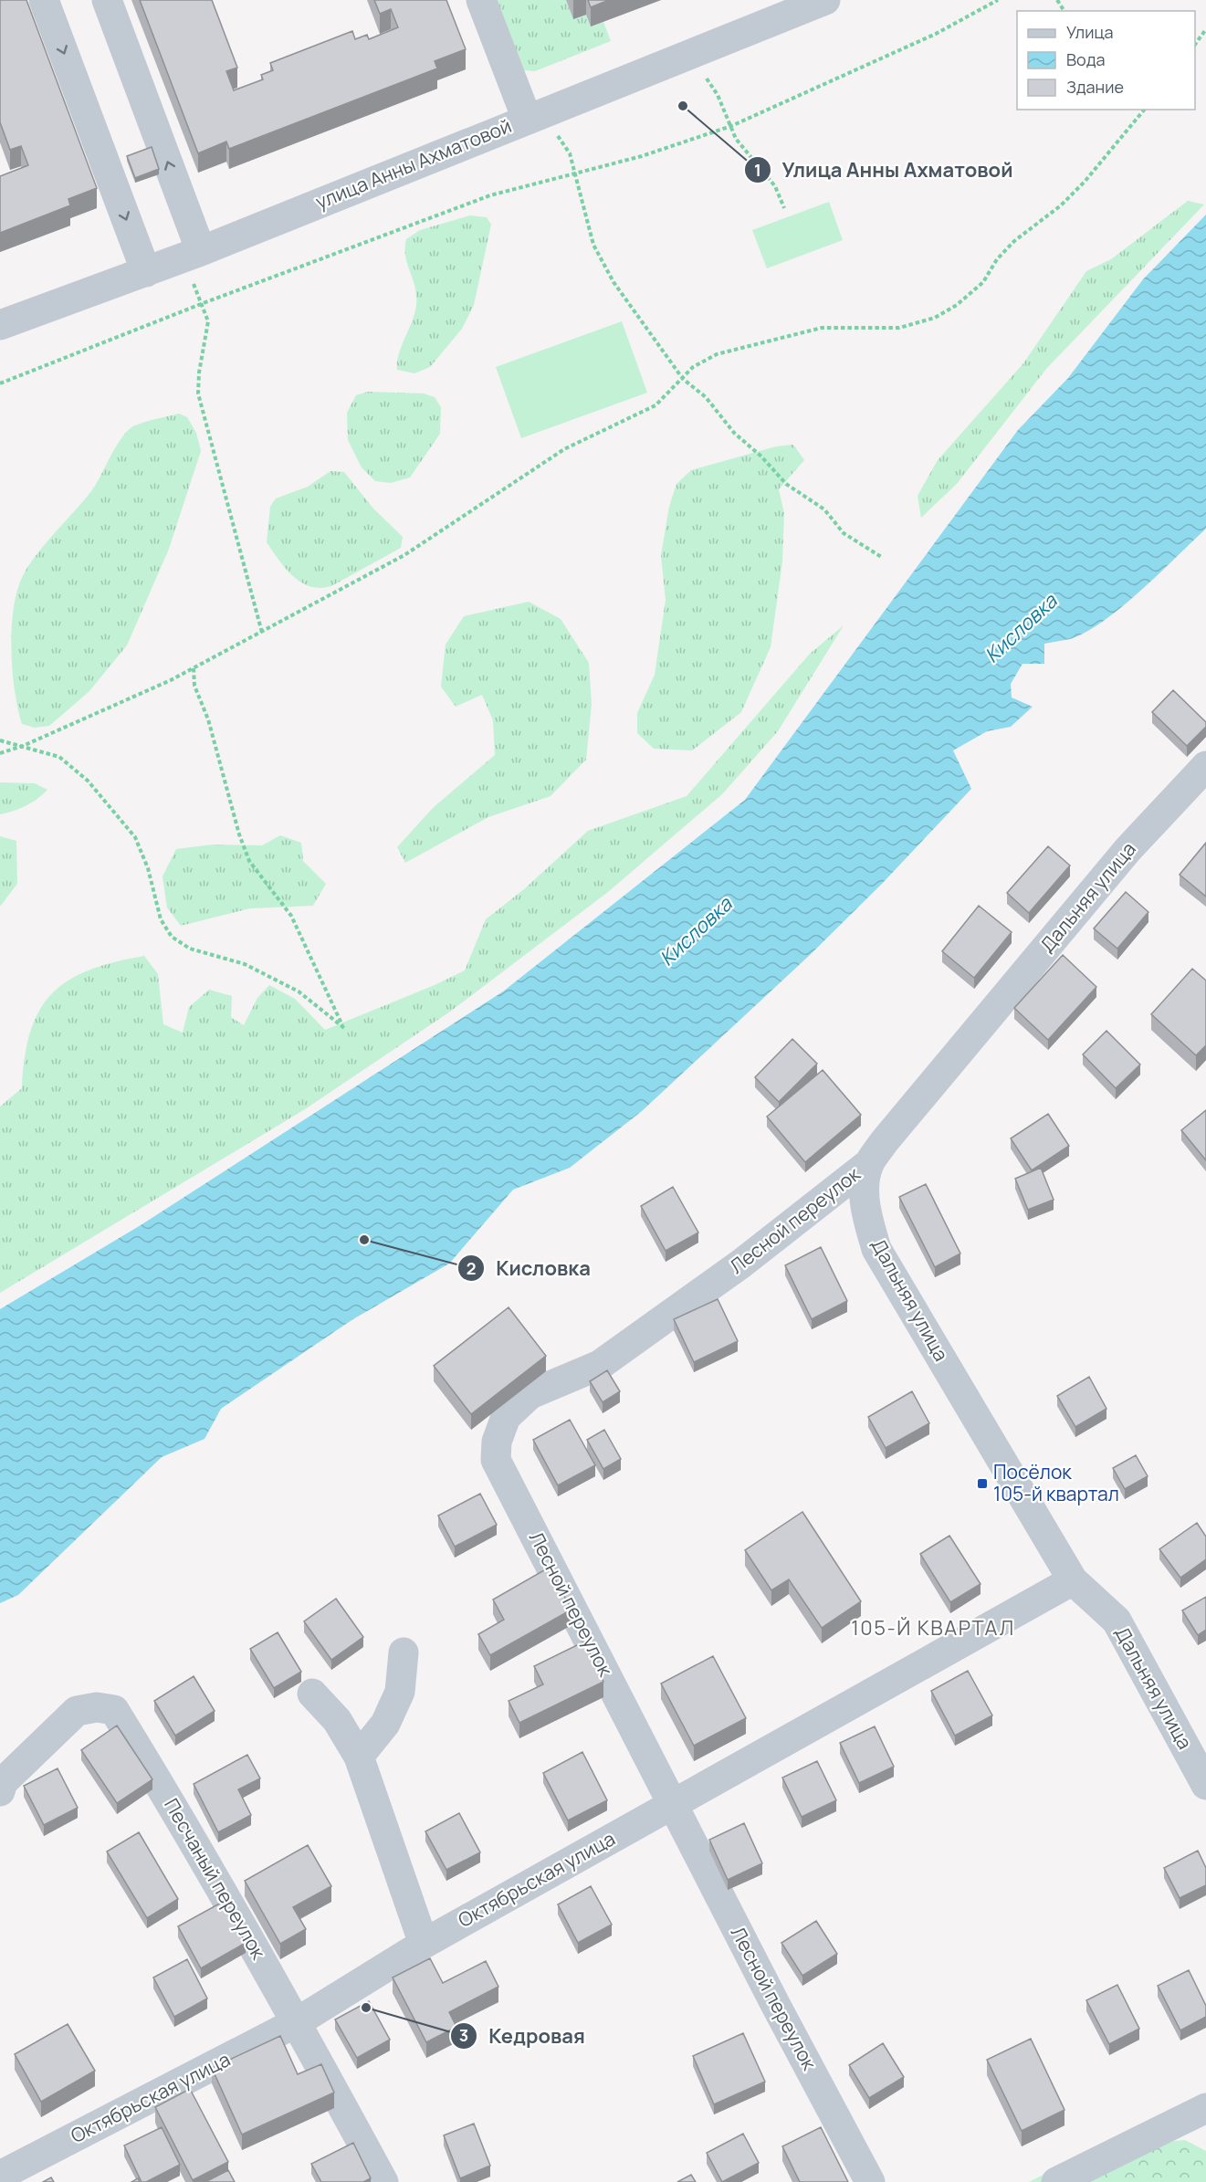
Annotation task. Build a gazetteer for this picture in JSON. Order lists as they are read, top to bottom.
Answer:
{
  "streets": {
    "street": [
      "улица Анны Ахматовой",
      "Дальняя улица",
      "Лесной переулок",
      "Песчаный переулок",
      "Октябрьская улица"
    ]
  },
  "crossings": [
    ["Дальняя улица", "Лесной переулок"],
    ["Дальняя улица", "Октябрьская улица"],
    ["Лесной переулок", "Октябрьская улица"],
    ["Песчаный переулок", "Октябрьская улица"]
  ],
  "districts": ["105-Й КВАРТАЛ"],
  "water": ["Кисловка"],
  "places": {
    "other": ["Улица Анны Ахматовой", "Кисловка", "Кедровая"],
    "transit": ["Посёлок 105-й квартал"]
  },
  "legend": ["Улица", "Вода", "Здание"]
}
